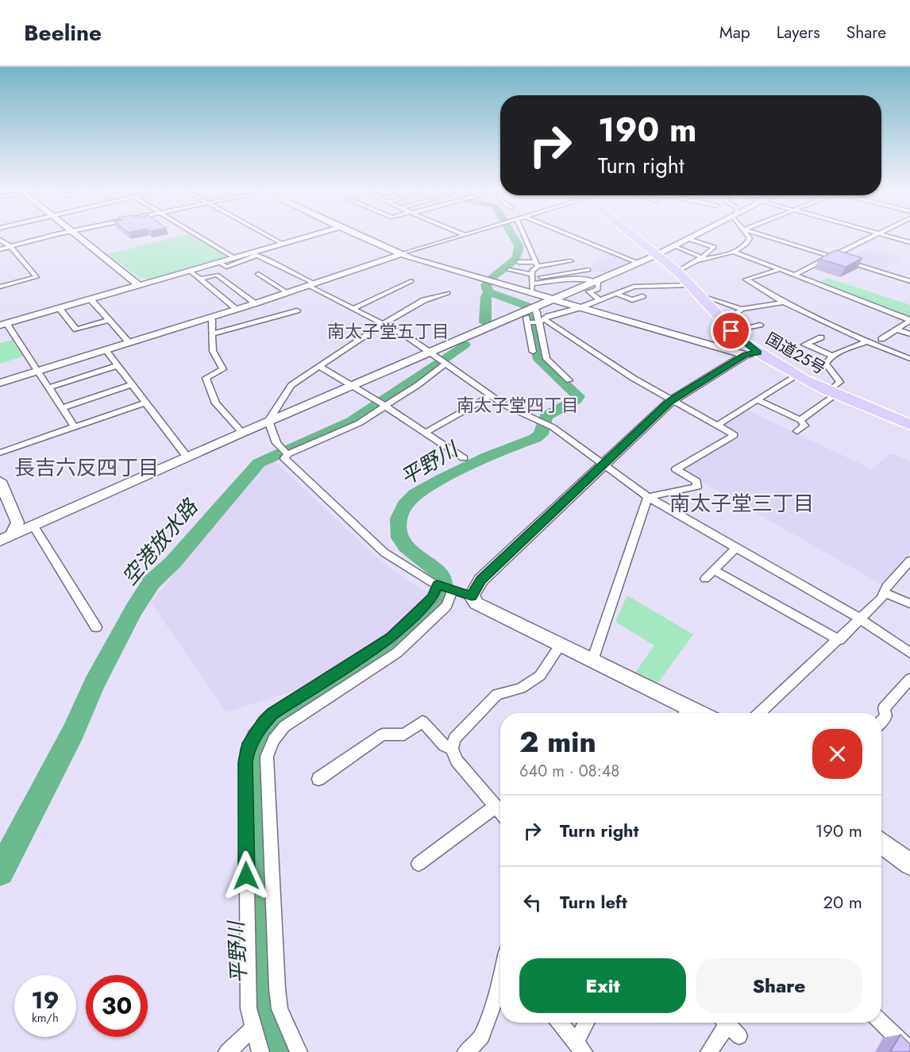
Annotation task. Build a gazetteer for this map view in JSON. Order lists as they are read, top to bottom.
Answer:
{
  "streets": {
    "highway": ["国道25号"]
  },
  "districts": [
    "南太子堂五丁目",
    "南太子堂四丁目",
    "長吉六反四丁目",
    "南太子堂三丁目"
  ],
  "water": ["平野川", "空港放水路"],
  "page": {
    "header": "Beeline",
    "nav": ["Map", "Layers", "Share"],
    "turn": ["190 m", "Turn right"],
    "heading": ["2 min", "640 m · 08:48"],
    "list": [
      {
        "name": "Turn right",
        "value": "190 m"
      },
      {
        "name": "Turn left",
        "value": "20 m"
      }
    ],
    "buttons": ["Exit", "Share"],
    "speed": "19 km/h",
    "limit": "30"
  }
}
